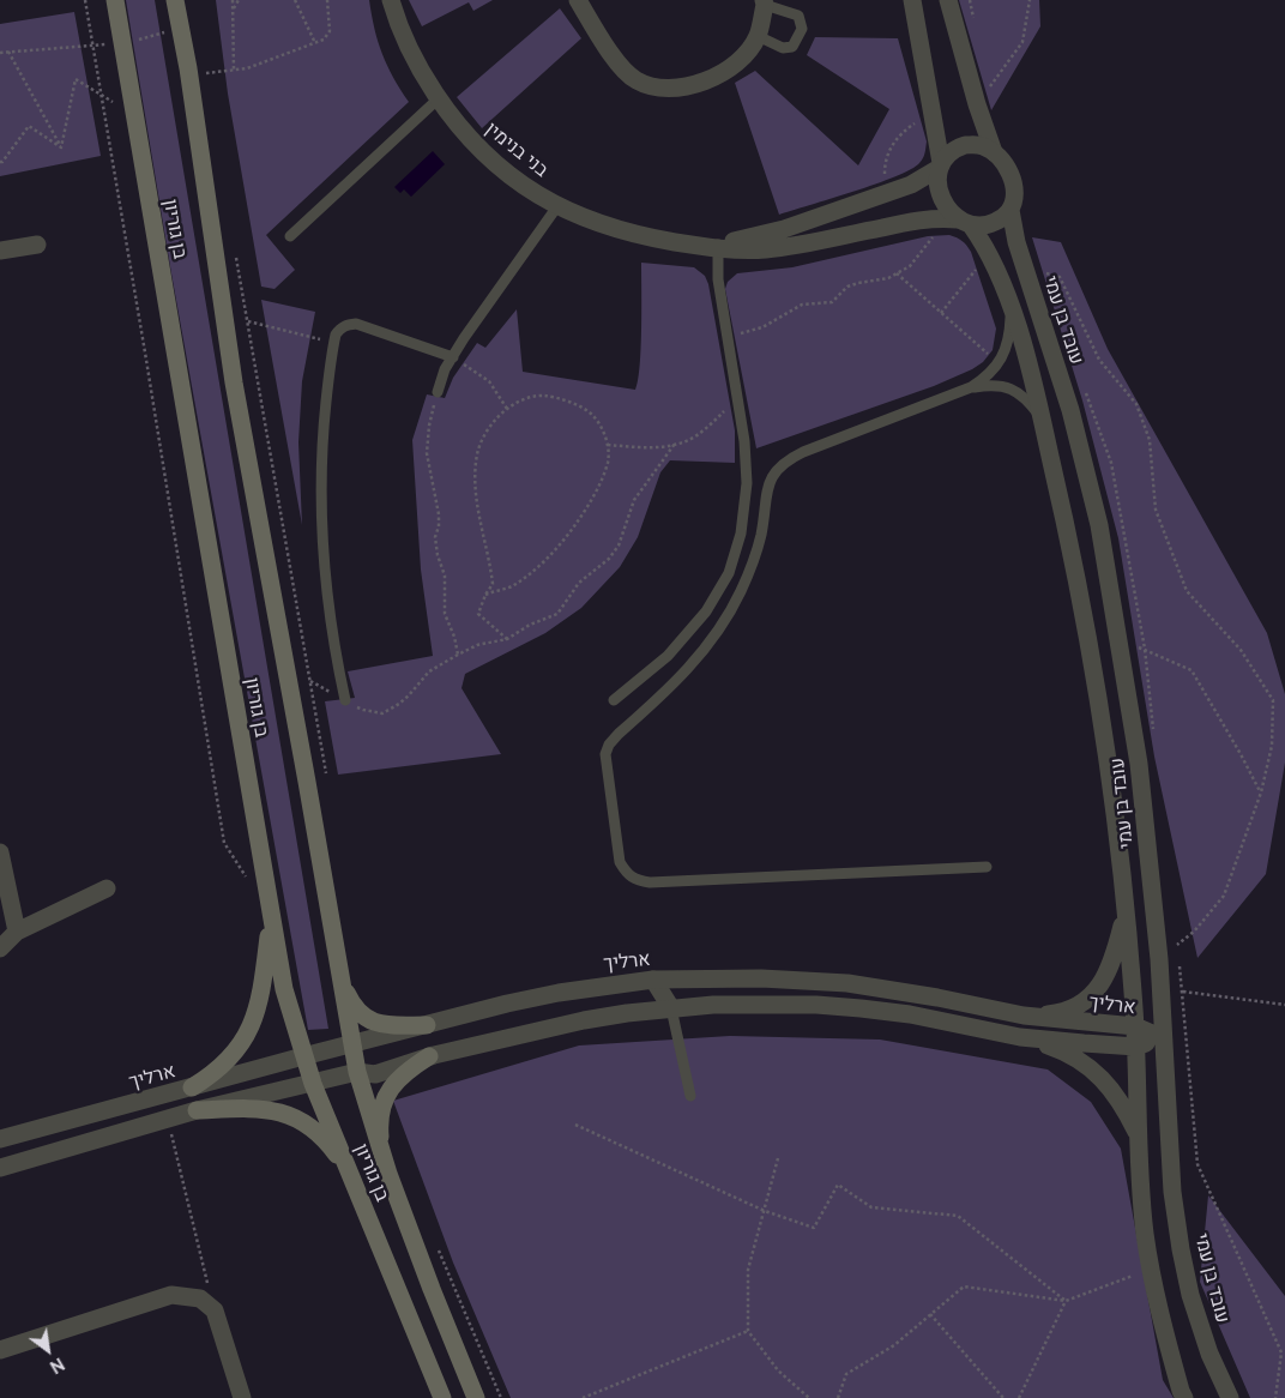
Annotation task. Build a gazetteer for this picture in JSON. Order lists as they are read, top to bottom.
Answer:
{
  "streets": {
    "main road": ["בן גוריון"],
    "street": ["בני בנימין", "עובד בן עמי", "ארליך"]
  },
  "crossings": [
    ["בני בנימין", "עובד בן עמי"],
    ["בן גוריון", "ארליך"],
    ["עובד בן עמי", "ארליך"]
  ],
  "north": "bottom right"
}
